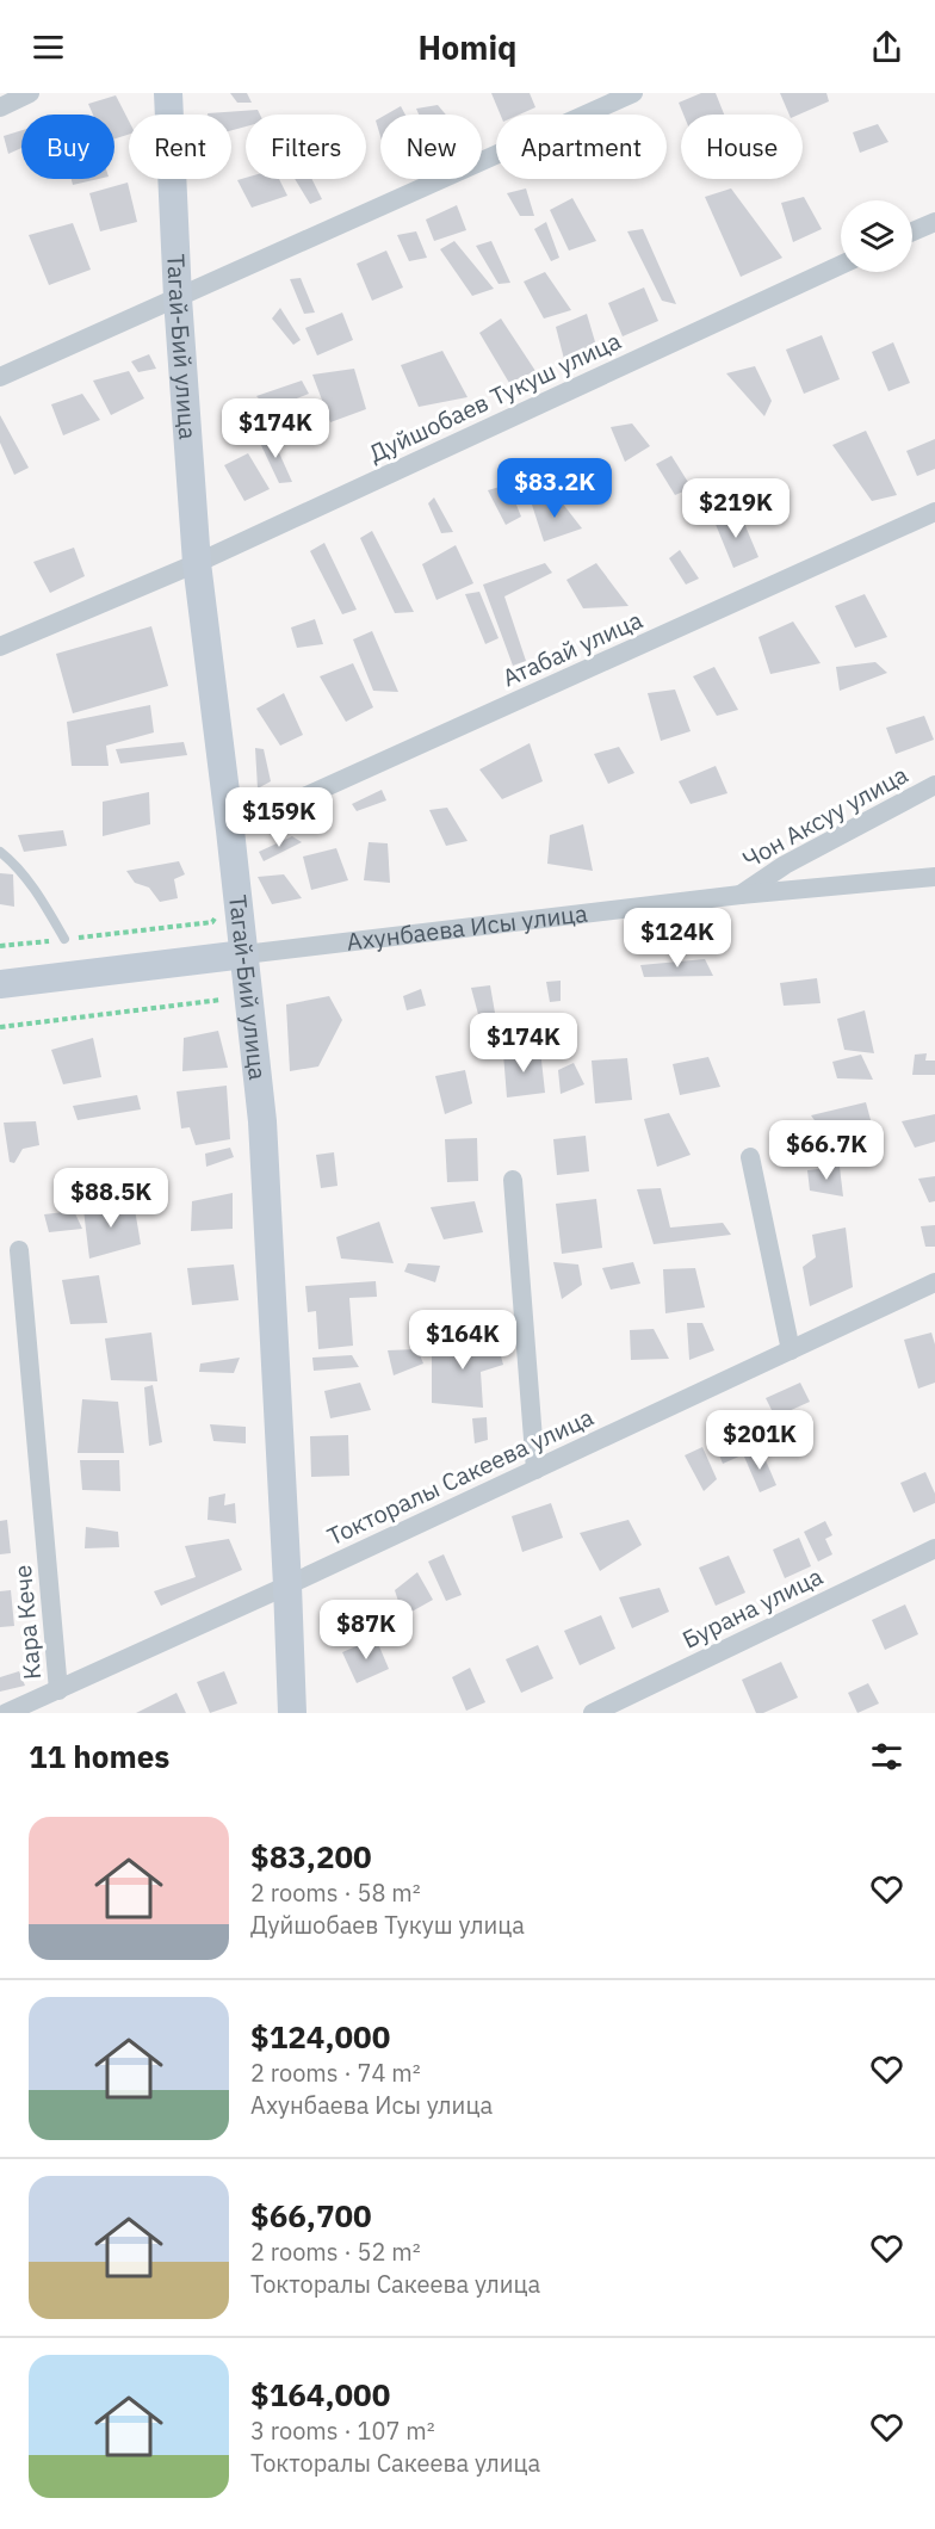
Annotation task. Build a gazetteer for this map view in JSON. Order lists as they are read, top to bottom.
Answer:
{
  "streets": {
    "street": [
      "Тагай-Бий улица",
      "Дуйшобаев Тукуш улица",
      "Атабай улица",
      "Чон Аксуу улица",
      "Ахунбаева Исы улица",
      "Токторалы Сакеева улица",
      "Бурана улица",
      "Кара Кече"
    ]
  },
  "crossings": [
    ["Тагай-Бий улица", "Дуйшобаев Тукуш улица"],
    ["Тагай-Бий улица", "Атабай улица"],
    ["Тагай-Бий улица", "Ахунбаева Исы улица"],
    ["Тагай-Бий улица", "Токторалы Сакеева улица"],
    ["Чон Аксуу улица", "Ахунбаева Исы улица"],
    ["Токторалы Сакеева улица", "Кара Кече"]
  ],
  "page": {
    "header": "Homiq",
    "chip": [
      "Buy",
      "Rent",
      "Filters",
      "New",
      "Apartment",
      "House"
    ],
    "price": [
      "$174K",
      "$83.2K",
      "$219K",
      "$159K",
      "$124K",
      "$174K",
      "$66.7K",
      "$88.5K",
      "$164K",
      "$201K",
      "$87K"
    ],
    "heading": "11 homes",
    "list": [
      {
        "name": "$83,200",
        "note": "2 rooms · 58 m² · Дуйшобаев Тукуш улица"
      },
      {
        "name": "$124,000",
        "note": "2 rooms · 74 m² · Ахунбаева Исы улица"
      },
      {
        "name": "$66,700",
        "note": "2 rooms · 52 m² · Токторалы Сакеева улица"
      },
      {
        "name": "$164,000",
        "note": "3 rooms · 107 m² · Токторалы Сакеева улица"
      }
    ]
  }
}
